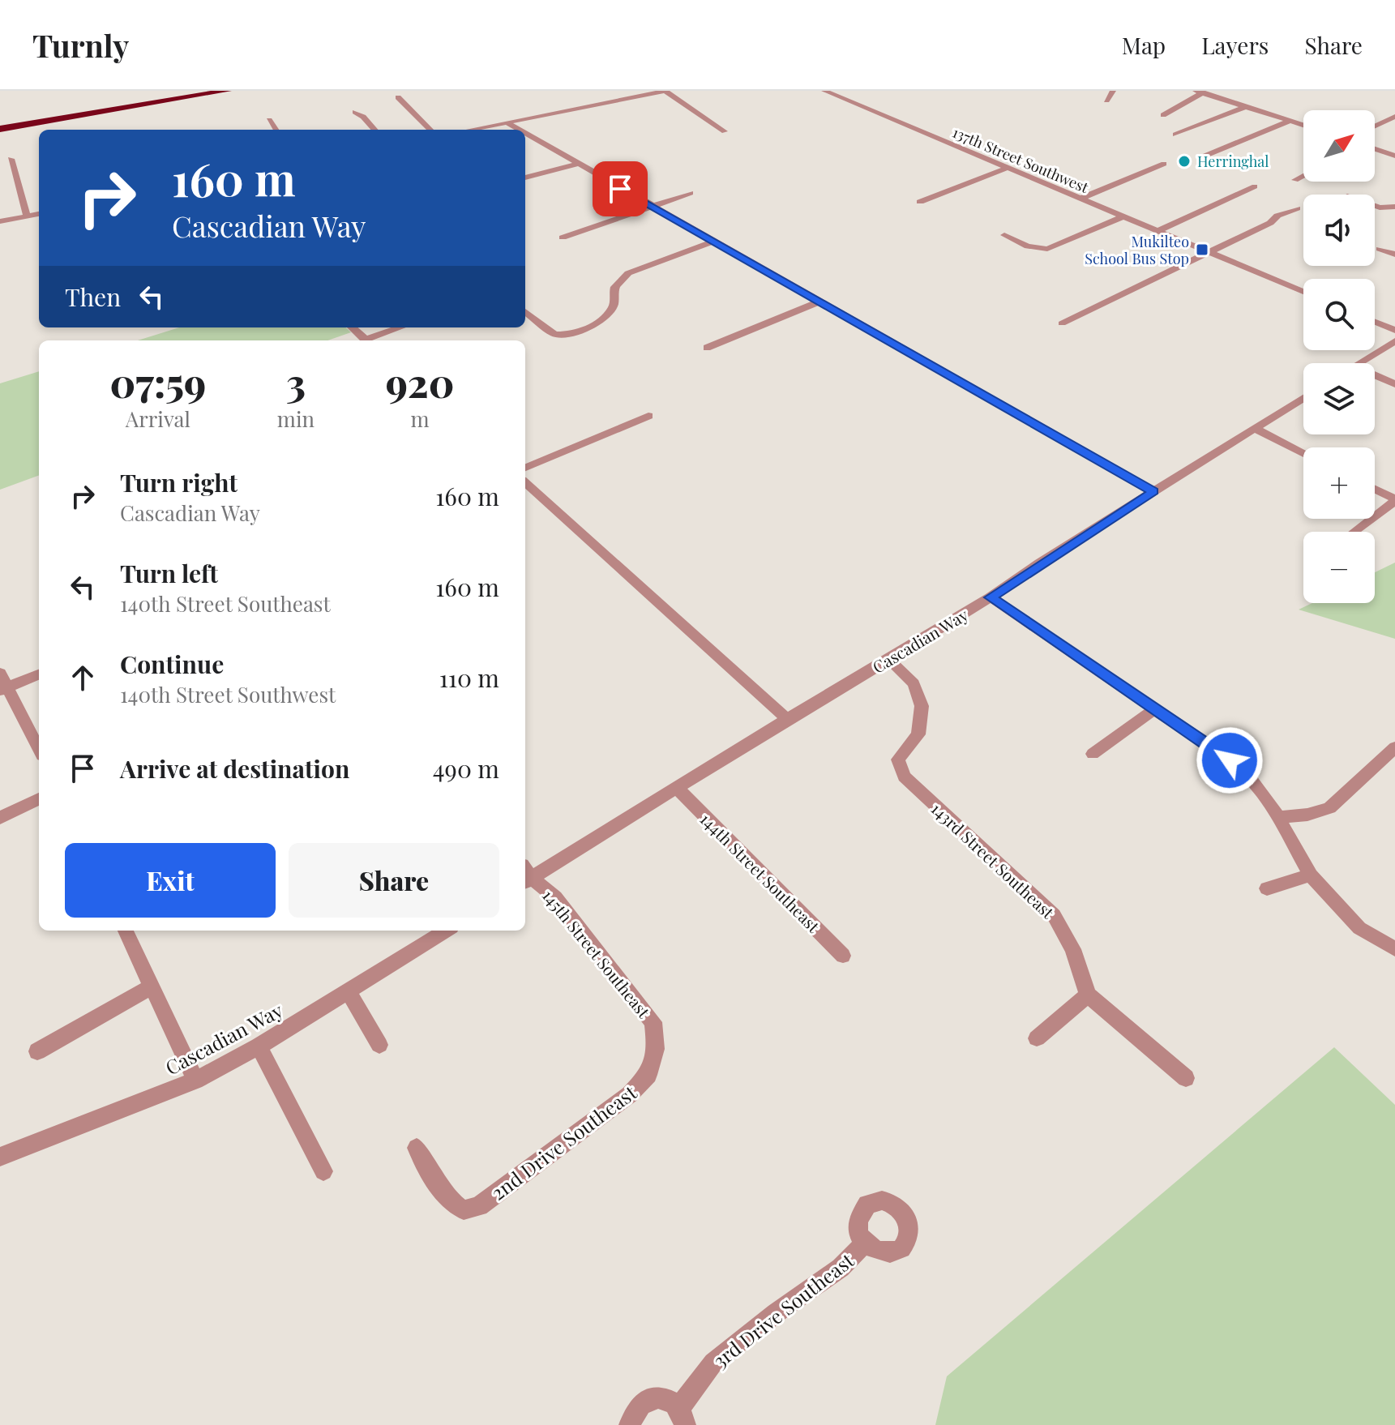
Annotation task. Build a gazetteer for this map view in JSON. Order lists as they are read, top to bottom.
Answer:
{
  "streets": {
    "street": [
      "137th Street Southwest",
      "Cascadian Way",
      "143rd Street Southeast",
      "144th Street Southeast",
      "145th Street Southeast",
      "2nd Drive Southeast",
      "3rd Drive Southeast"
    ]
  },
  "crossings": [
    ["Cascadian Way", "143rd Street Southeast"],
    ["Cascadian Way", "144th Street Southeast"],
    ["Cascadian Way", "145th Street Southeast"],
    ["145th Street Southeast", "2nd Drive Southeast"]
  ],
  "places": {
    "other": ["Herringhal"],
    "transit": ["Mukilteo School Bus Stop"]
  },
  "north": "top right",
  "page": {
    "header": "Turnly",
    "nav": ["Map", "Layers", "Share"],
    "map_buttons": ["+", "−"],
    "turn": ["160 m", "Cascadian Way"],
    "then": "Then",
    "eta": [
      "07:59",
      "Arrival",
      "3",
      "min",
      "920",
      "m"
    ],
    "list": [
      {
        "name": "Turn right",
        "note": "Cascadian Way",
        "value": "160 m"
      },
      {
        "name": "Turn left",
        "note": "140th Street Southeast",
        "value": "160 m"
      },
      {
        "name": "Continue",
        "note": "140th Street Southwest",
        "value": "110 m"
      },
      {
        "name": "Arrive at destination",
        "value": "490 m"
      }
    ],
    "buttons": ["Exit", "Share"]
  }
}
